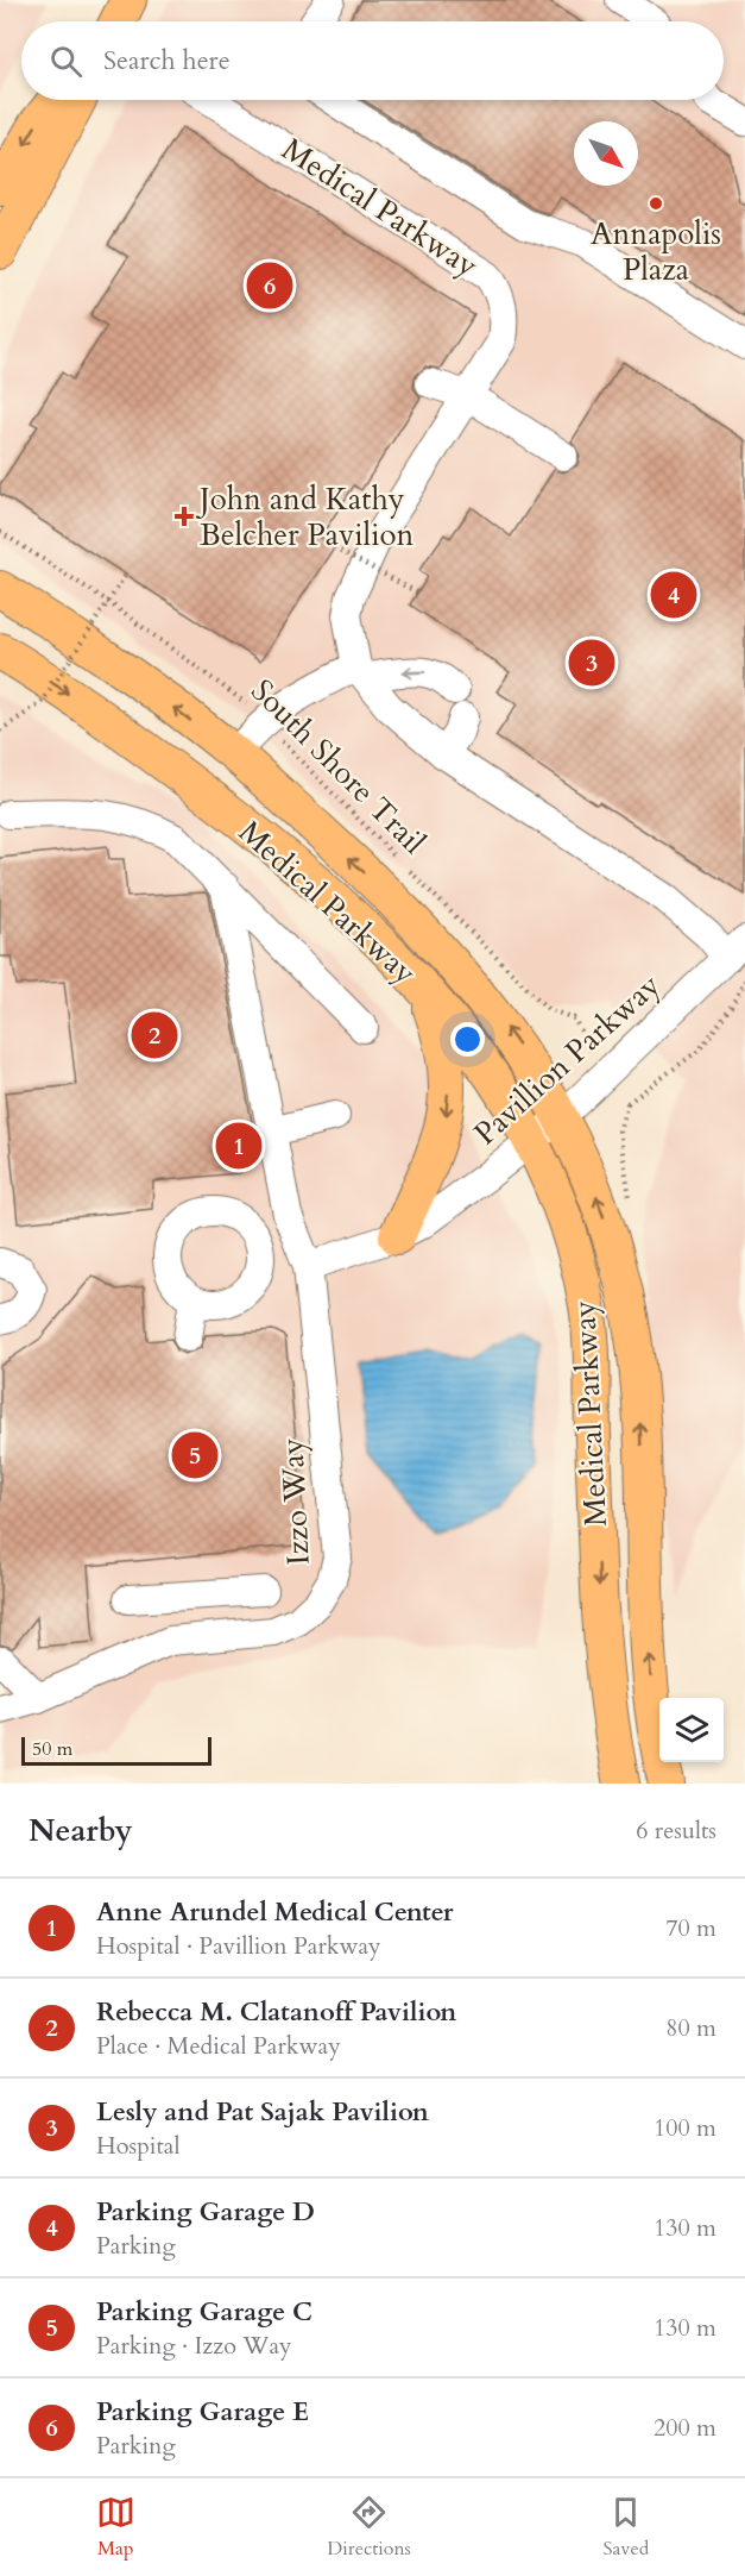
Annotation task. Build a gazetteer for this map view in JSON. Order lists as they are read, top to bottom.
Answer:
{
  "streets": {
    "main road": ["Medical Parkway"],
    "street": ["Pavillion Parkway", "Izzo Way"],
    "path": ["South Shore Trail"]
  },
  "crossings": [
    ["Medical Parkway", "Pavillion Parkway"],
    ["South Shore Trail", "Pavillion Parkway"],
    ["Pavillion Parkway", "Izzo Way"]
  ],
  "places": {
    "other": ["Annapolis Plaza"],
    "health": ["John and Kathy Belcher Pavilion"]
  },
  "scale_bar": "50 m",
  "north": "bottom right",
  "page": {
    "search": "Search here",
    "pins": [
      "6",
      "4",
      "3",
      "2",
      "1",
      "5"
    ],
    "scale": "50 m",
    "heading": ["Nearby", "6 results"],
    "list": [
      {
        "mark": "1",
        "name": "Anne Arundel Medical Center",
        "note": "Hospital · Pavillion Parkway",
        "value": "70 m"
      },
      {
        "mark": "2",
        "name": "Rebecca M. Clatanoff Pavilion",
        "note": "Place · Medical Parkway",
        "value": "80 m"
      },
      {
        "mark": "3",
        "name": "Lesly and Pat Sajak Pavilion",
        "note": "Hospital",
        "value": "100 m"
      },
      {
        "mark": "4",
        "name": "Parking Garage D",
        "note": "Parking",
        "value": "130 m"
      },
      {
        "mark": "5",
        "name": "Parking Garage C",
        "note": "Parking · Izzo Way",
        "value": "130 m"
      },
      {
        "mark": "6",
        "name": "Parking Garage E",
        "note": "Parking",
        "value": "200 m"
      }
    ],
    "nav": ["Map", "Directions", "Saved"]
  }
}
